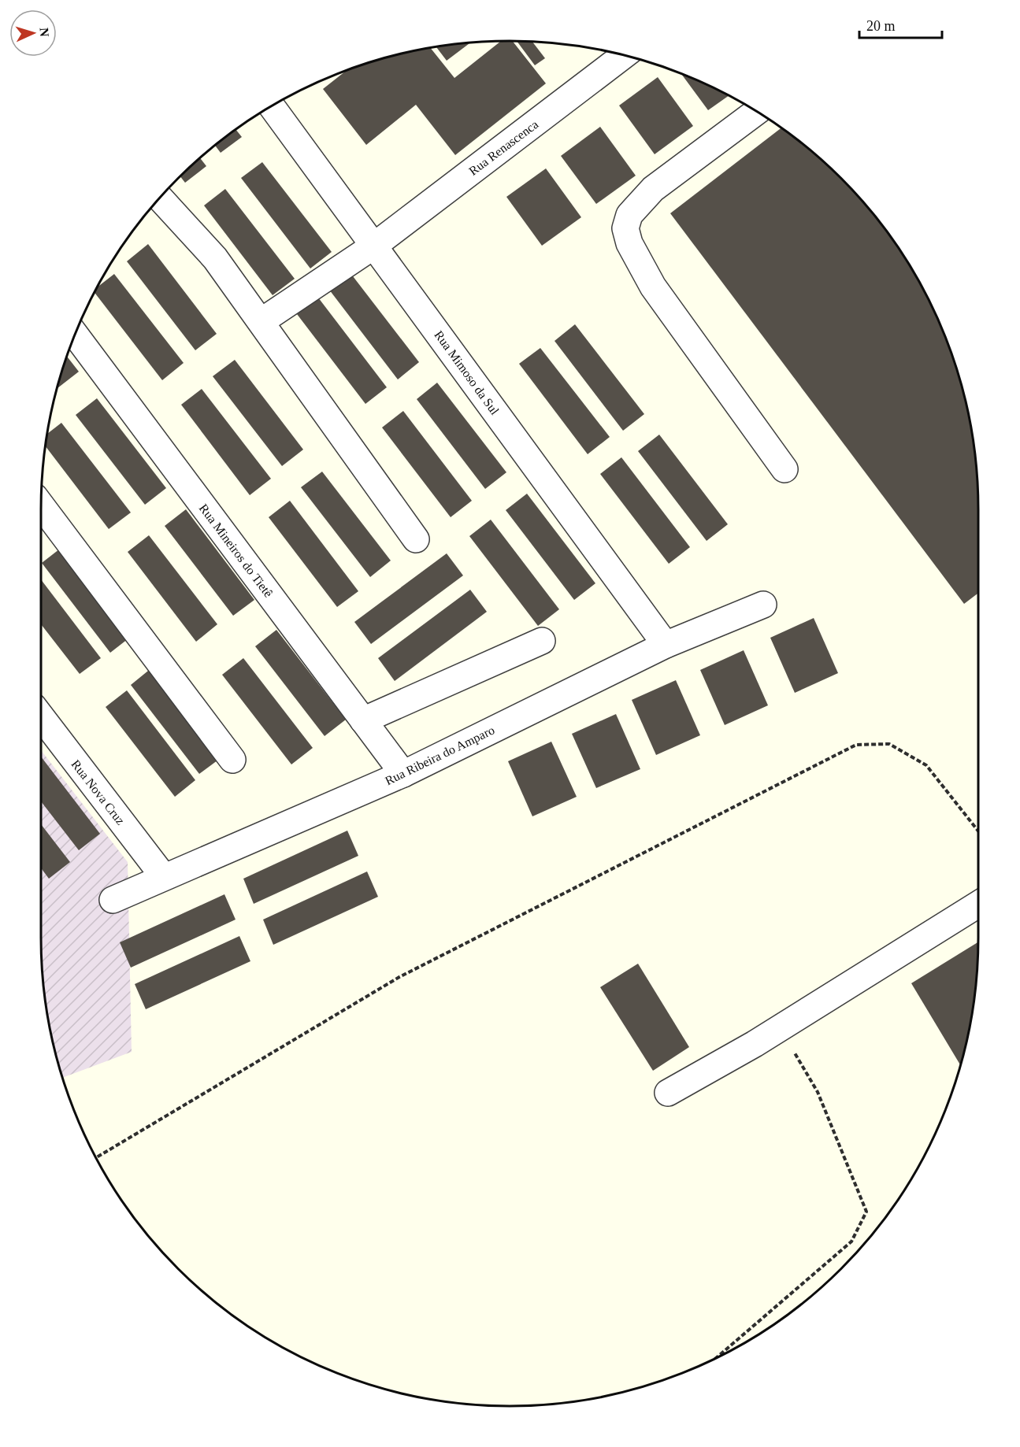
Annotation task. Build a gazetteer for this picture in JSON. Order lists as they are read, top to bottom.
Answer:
{
  "streets": {
    "street": [
      "Rua Renascenca",
      "Rua Mimoso da Sul",
      "Rua Mineiros do Tietê",
      "Rua Ribeira do Amparo",
      "Rua Nova Cruz"
    ]
  },
  "crossings": [
    ["Rua Renascenca", "Rua Mimoso da Sul"],
    ["Rua Mimoso da Sul", "Rua Ribeira do Amparo"],
    ["Rua Mineiros do Tietê", "Rua Ribeira do Amparo"],
    ["Rua Ribeira do Amparo", "Rua Nova Cruz"]
  ],
  "scale_bar": "20 m",
  "north": "right"
}
